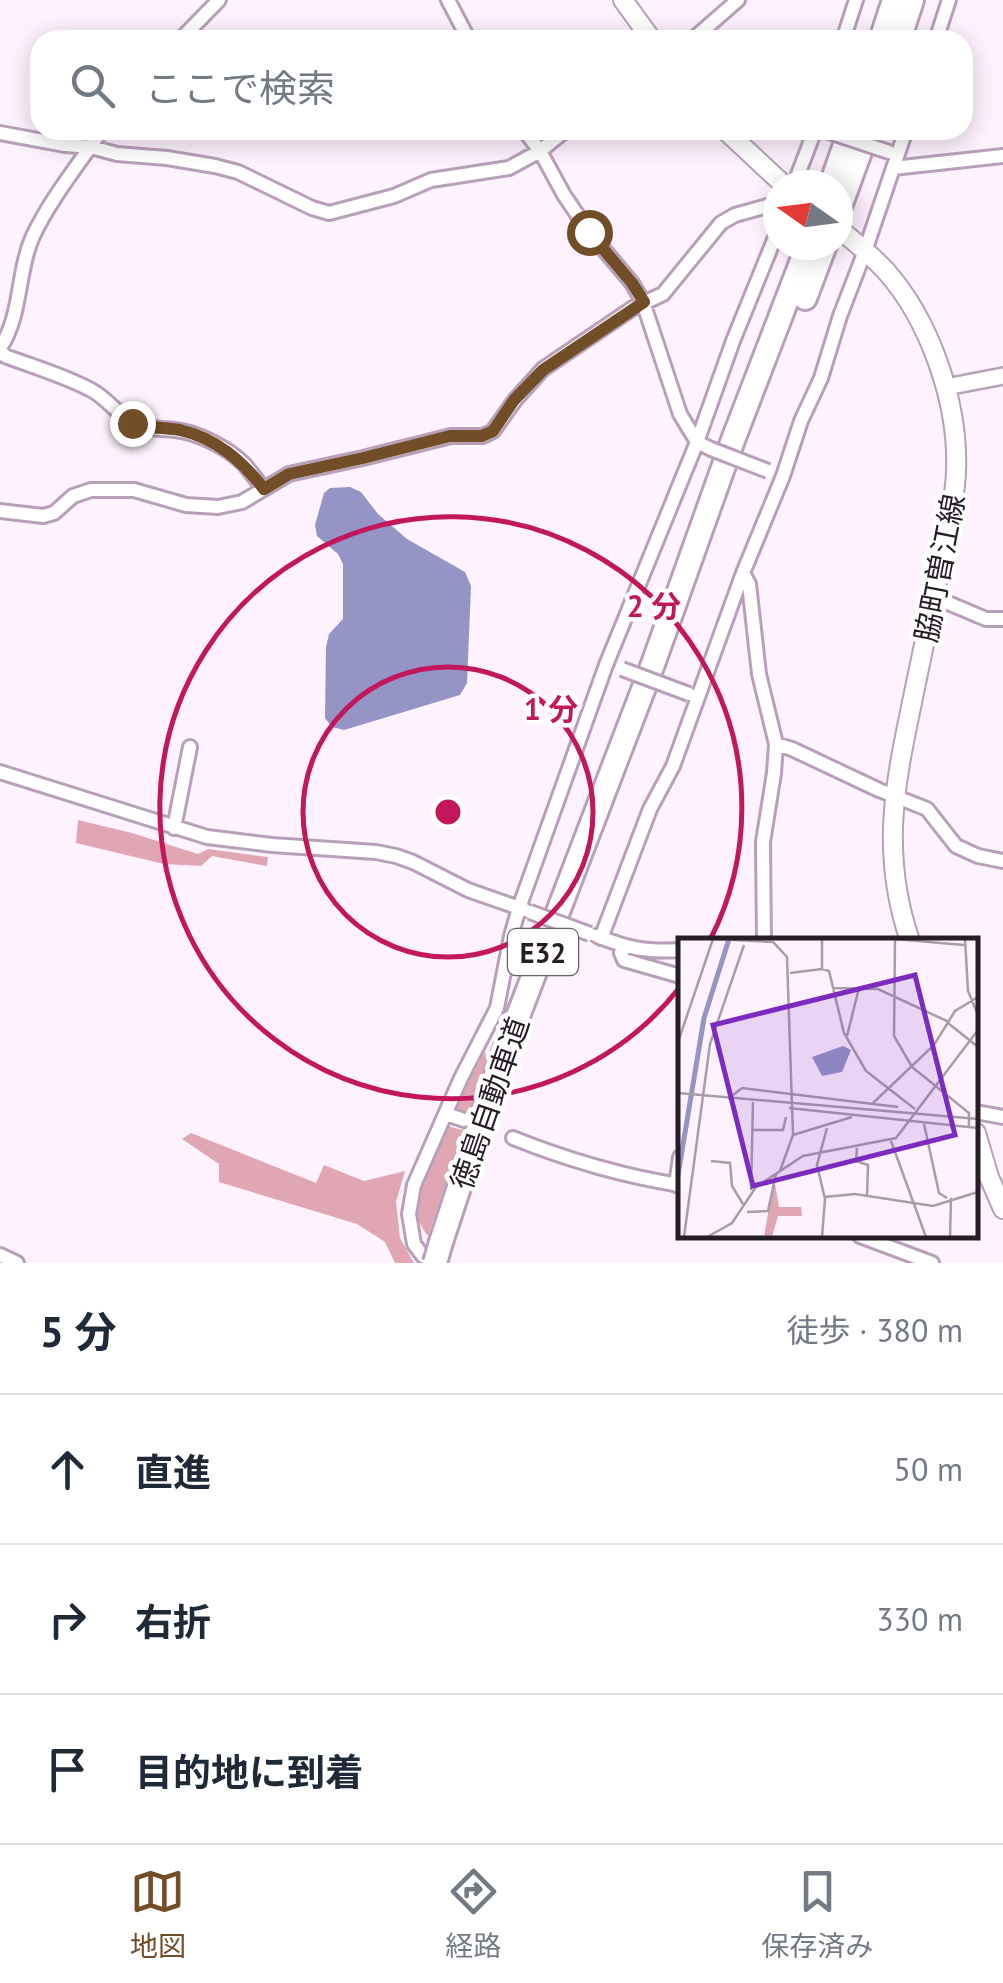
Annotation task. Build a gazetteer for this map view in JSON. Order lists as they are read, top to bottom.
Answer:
{
  "streets": {
    "highway": ["E32", "徳島自動車道"],
    "main road": ["脇町曽江線"]
  },
  "north": "left",
  "page": {
    "search": "ここで検索",
    "heading": ["5 分", "徒歩 · 380 m"],
    "list": [
      ["直進", "50 m"],
      ["右折", "330 m"],
      "目的地に到着"
    ],
    "nav": ["地図", "経路", "保存済み"]
  },
  "rings": ["2 分", "1 分"]
}
